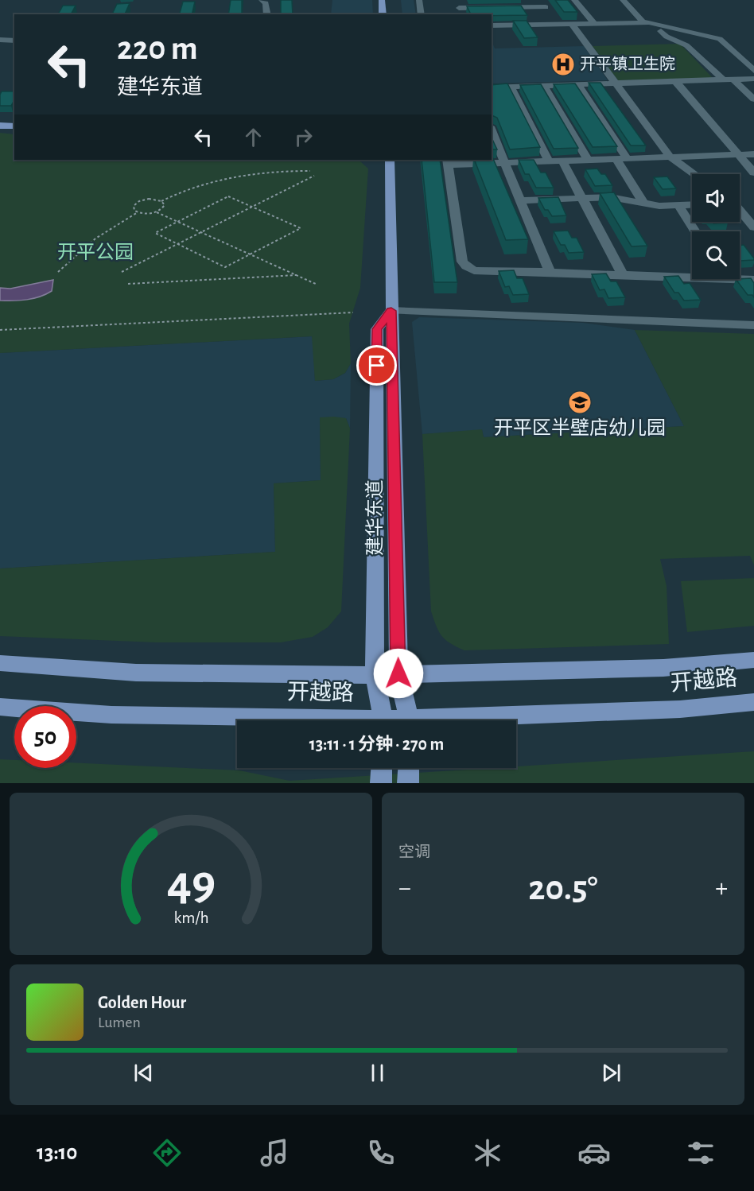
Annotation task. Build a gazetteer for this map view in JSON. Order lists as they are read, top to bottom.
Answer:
{
  "streets": {
    "main road": ["建华东道", "开越路"]
  },
  "crossings": [
    ["建华东道", "开越路"]
  ],
  "parks": ["开平公园"],
  "places": {
    "hospital": ["开平镇卫生院"],
    "school or university": ["开平区半壁店幼儿园"]
  },
  "page": {
    "turn": ["220 m", "建华东道"],
    "limit": "50",
    "trip": "13:11 · 1 分钟 · 270 m",
    "tile": "空调",
    "heat": ["−", "20.5°", "+"],
    "song": ["Golden Hour", "Lumen"],
    "tabs": "13:10",
    "gauge": ["49", "km/h"]
  }
}
